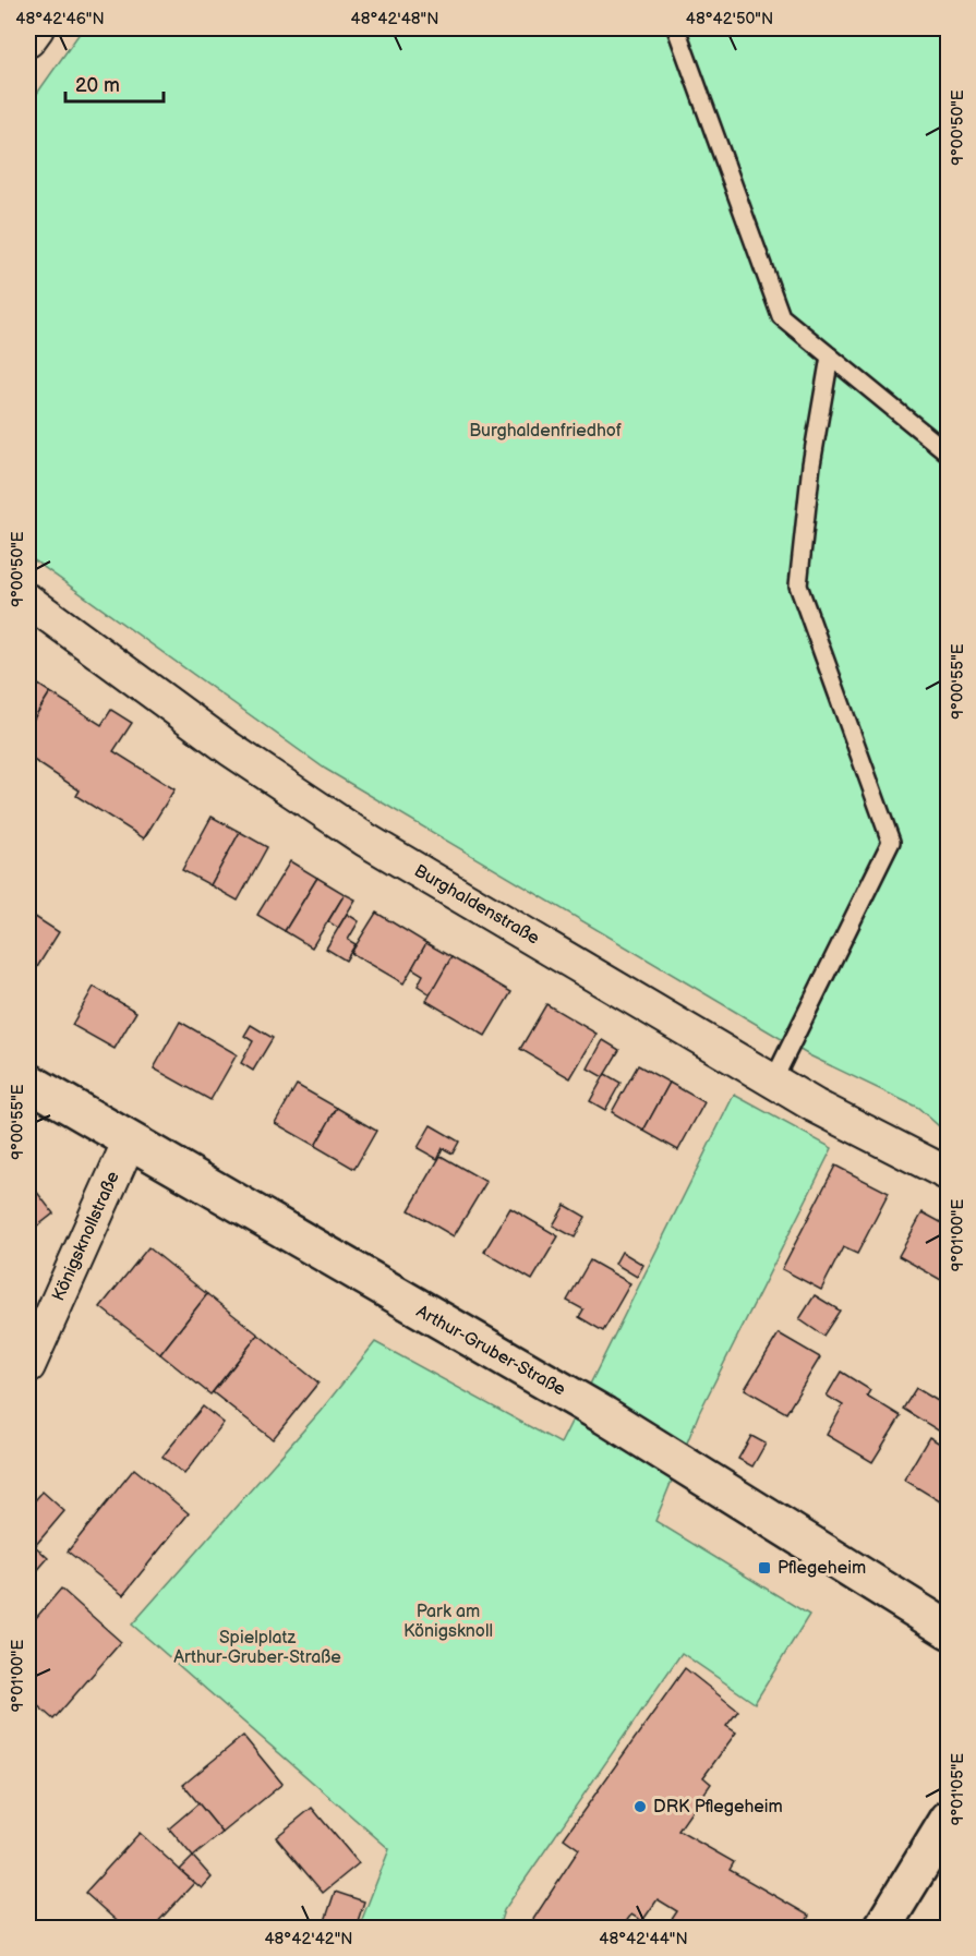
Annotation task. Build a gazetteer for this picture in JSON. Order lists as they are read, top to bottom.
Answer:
{
  "streets": {
    "street": ["Burghaldenstraße", "Königsknollstraße", "Arthur-Gruber-Straße"]
  },
  "crossings": [
    ["Königsknollstraße", "Arthur-Gruber-Straße"]
  ],
  "parks": ["Burghaldenfriedhof", "Park am Königsknoll", "Spielplatz Arthur-Gruber-Straße"],
  "places": {
    "transit": ["Pflegeheim"],
    "other": ["DRK Pflegeheim"]
  },
  "scale_bar": "20 m",
  "coordinates": [
    "48°42'46\"N",
    "48°42'48\"N",
    "48°42'50\"N",
    "9°00'50\"E",
    "9°00'55\"E",
    "9°01'00\"E",
    "9°01'05\"E",
    "48°42'42\"N",
    "48°42'44\"N"
  ]
}
